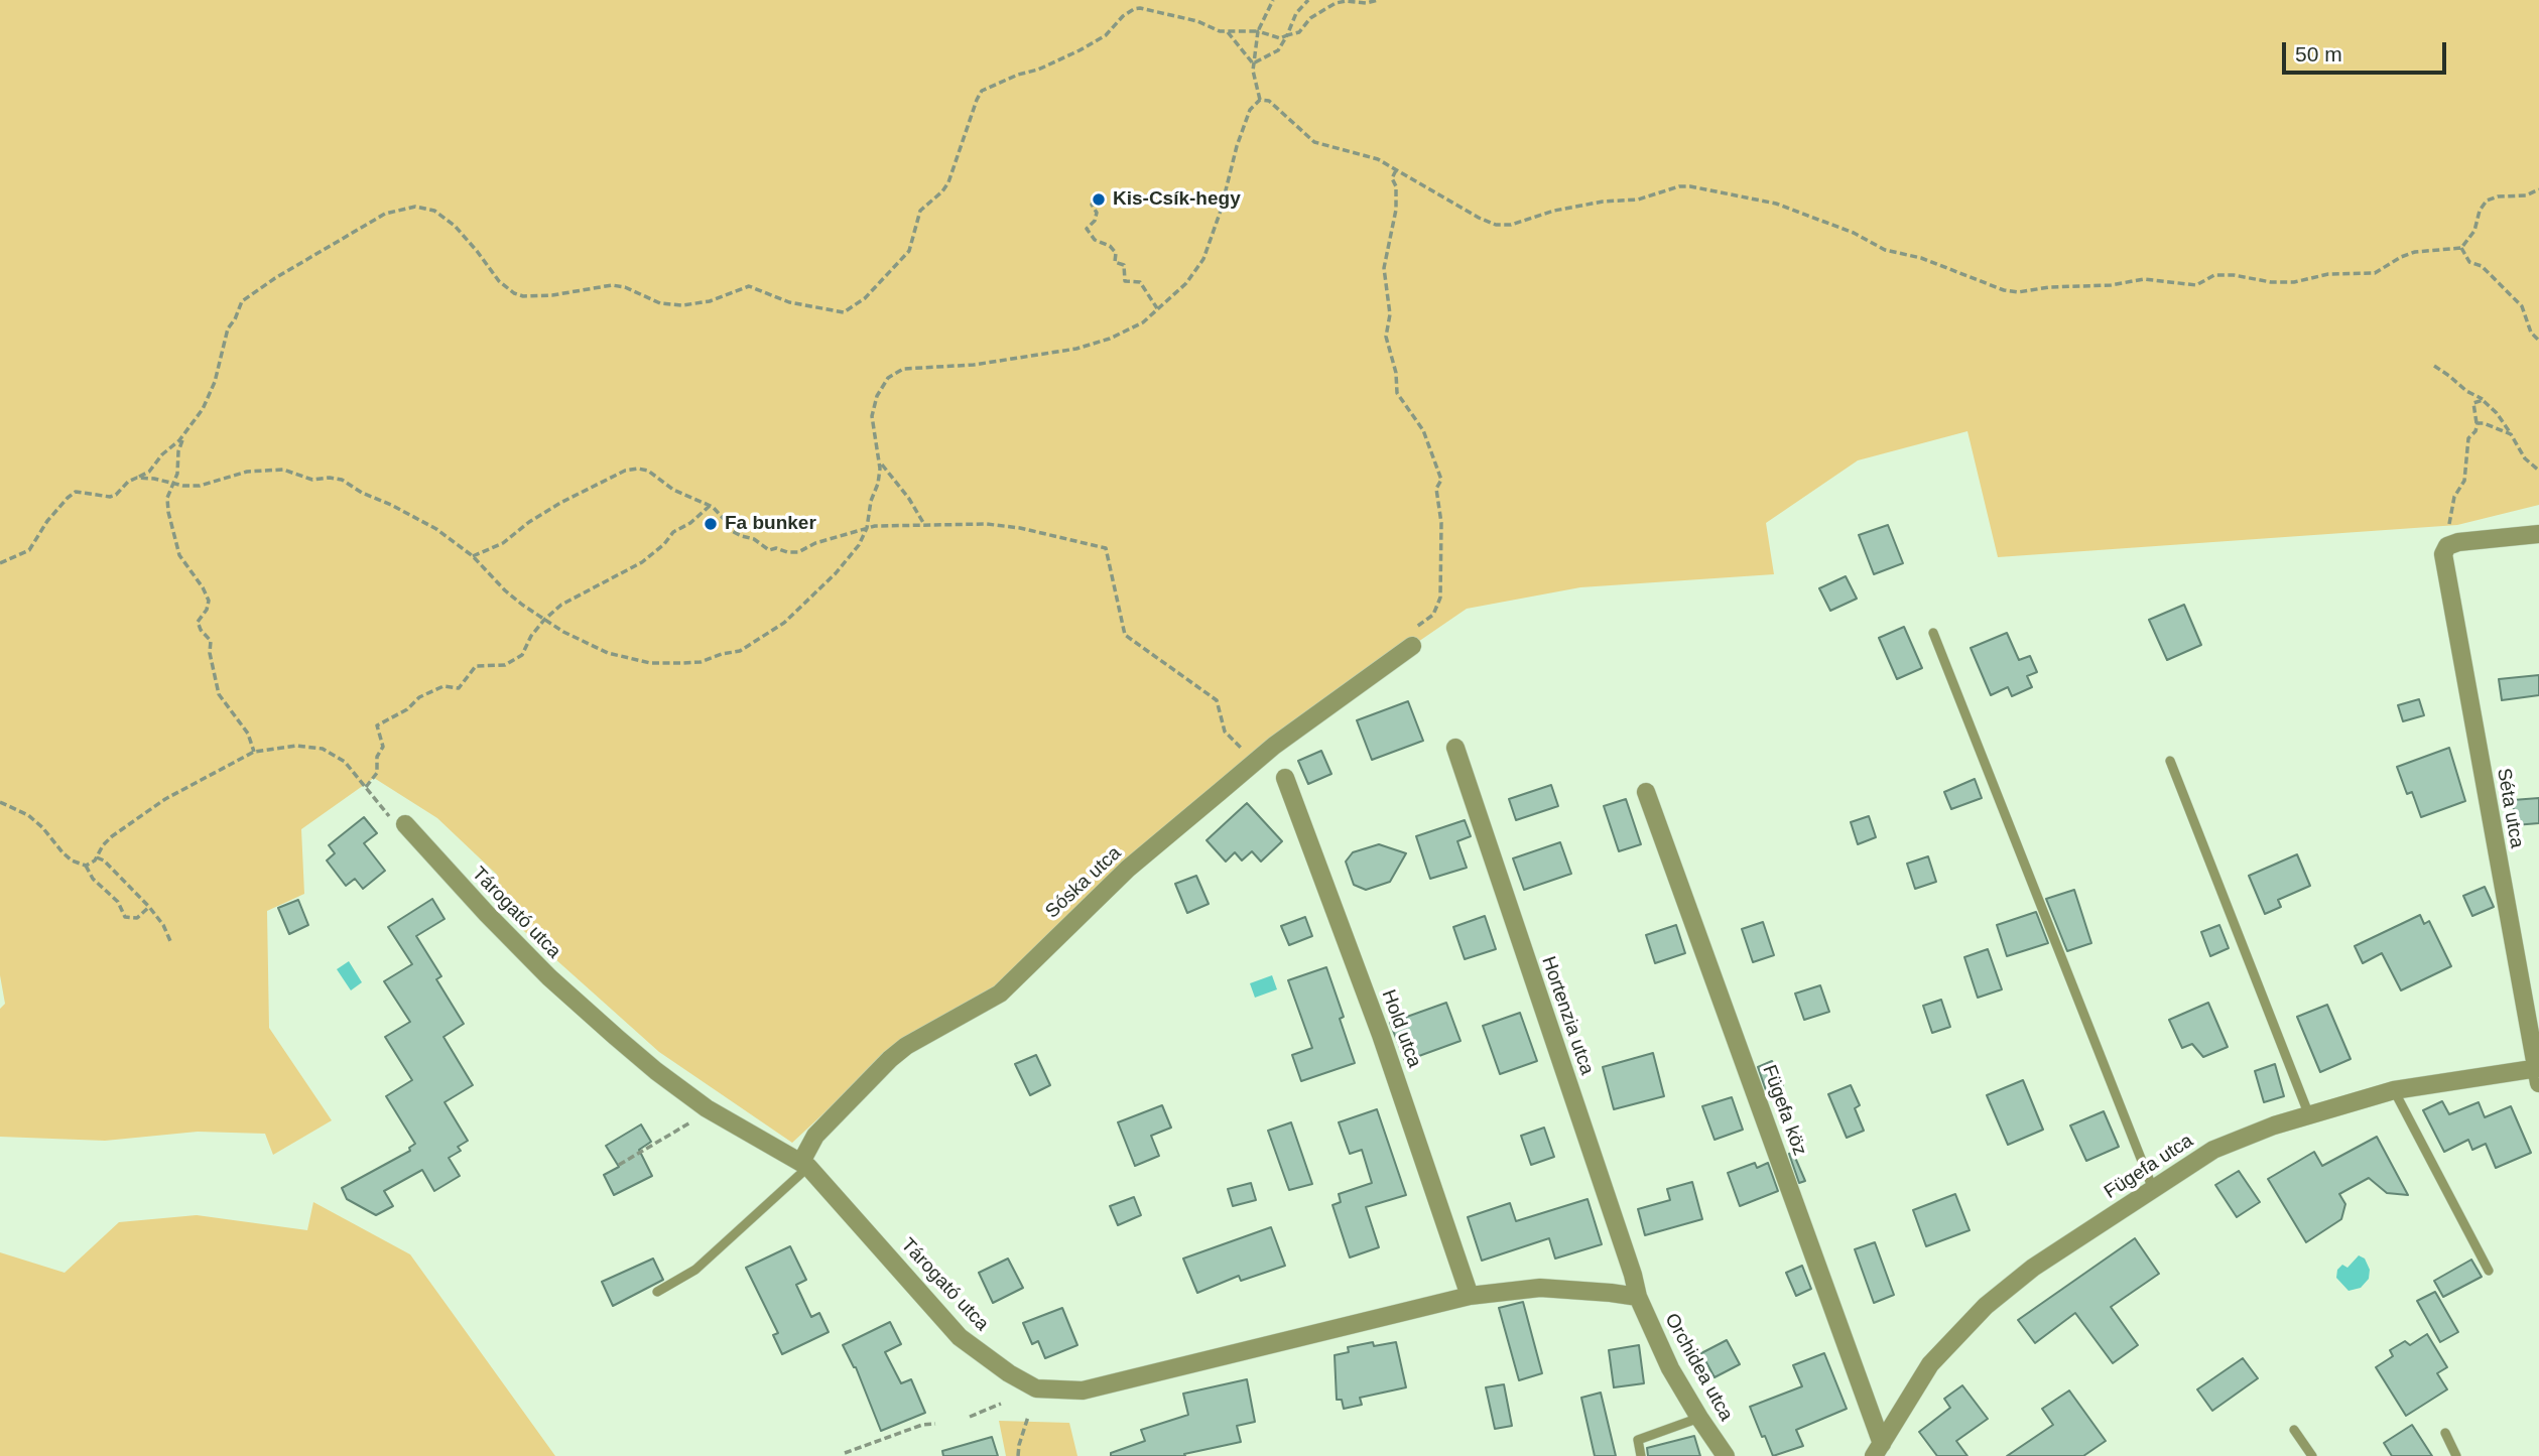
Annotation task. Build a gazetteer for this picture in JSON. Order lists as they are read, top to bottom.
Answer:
{
  "streets": {
    "street": [
      "Séta utca",
      "Sóska utca",
      "Tárogató utca",
      "Hortenzia utca",
      "Hold utca",
      "Fügefa köz",
      "Fügefa utca",
      "Orchidea utca"
    ]
  },
  "crossings": [
    ["Séta utca", "Fügefa utca"],
    ["Sóska utca", "Tárogató utca"],
    ["Tárogató utca", "Hortenzia utca"],
    ["Tárogató utca", "Hold utca"],
    ["Tárogató utca", "Orchidea utca"],
    ["Hortenzia utca", "Orchidea utca"],
    ["Fügefa köz", "Fügefa utca"]
  ],
  "places": ["Kis-Csík-hegy", "Fa bunker"],
  "scale_bar": "50 m"
}
